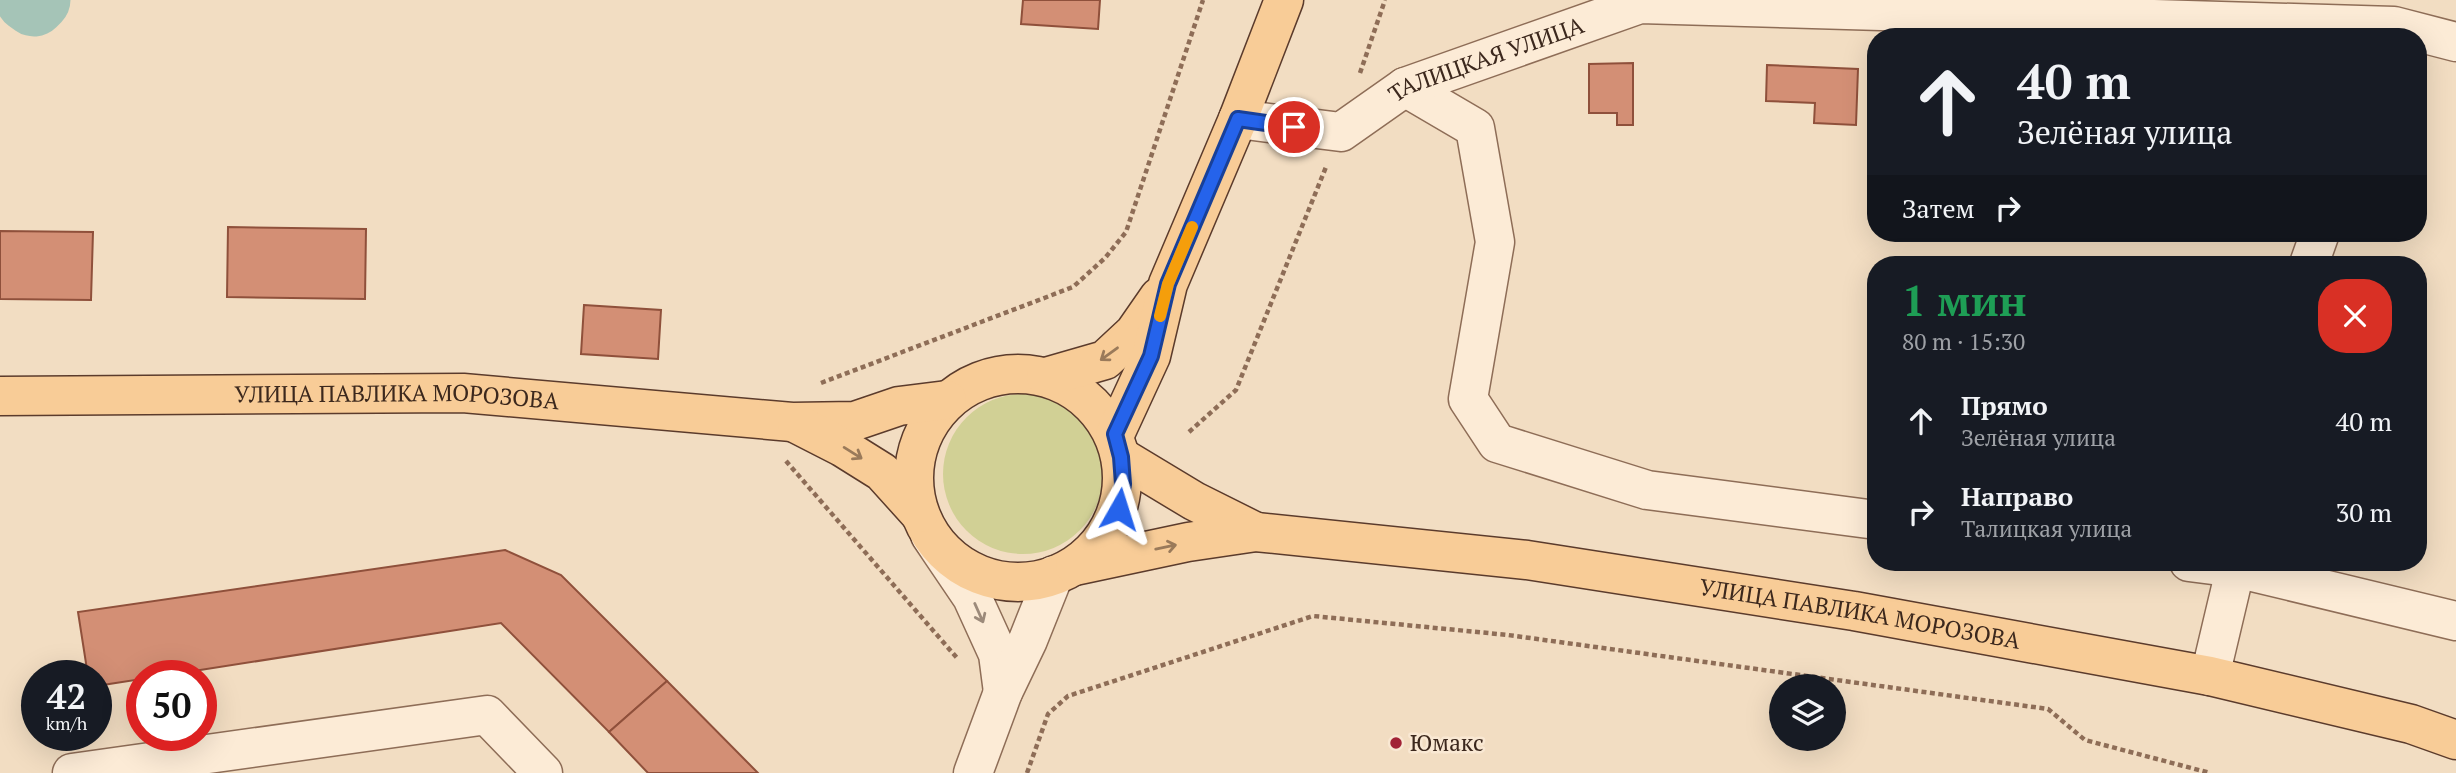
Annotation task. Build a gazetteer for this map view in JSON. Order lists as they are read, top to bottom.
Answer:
{
  "streets": {
    "main road": ["УЛИЦА ПАВЛИКА МОРОЗОВА"],
    "street": ["ТАЛИЦКАЯ УЛИЦА"]
  },
  "places": ["Юмакс"],
  "page": {
    "turn": ["40 m", "Зелёная улица"],
    "then": "Затем",
    "heading": ["1 мин", "80 m · 15:30"],
    "list": [
      {
        "name": "Прямо",
        "note": "Зелёная улица",
        "value": "40 m"
      },
      {
        "name": "Направо",
        "note": "Талицкая улица",
        "value": "30 m"
      }
    ],
    "speed": "42 km/h",
    "limit": "50"
  }
}
